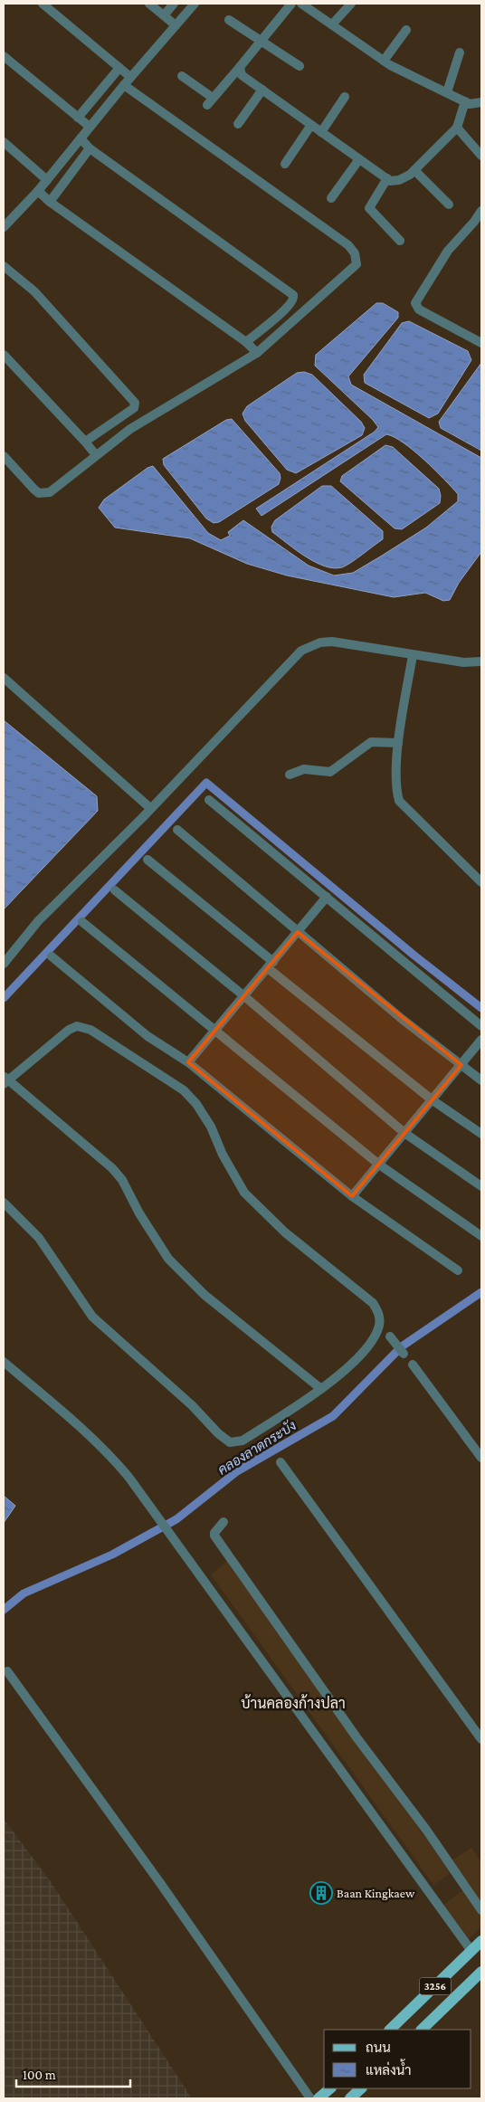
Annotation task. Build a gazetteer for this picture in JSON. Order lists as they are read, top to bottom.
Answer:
{
  "streets": {
    "main road": ["3256"]
  },
  "districts": ["บ้านคลองก้างปลา"],
  "water": ["คลองลาดกระบัง"],
  "places": {
    "building": ["Baan Kingkaew"]
  },
  "legend": ["ถนน", "แหล่งน้ำ"],
  "scale_bar": "100 m"
}
